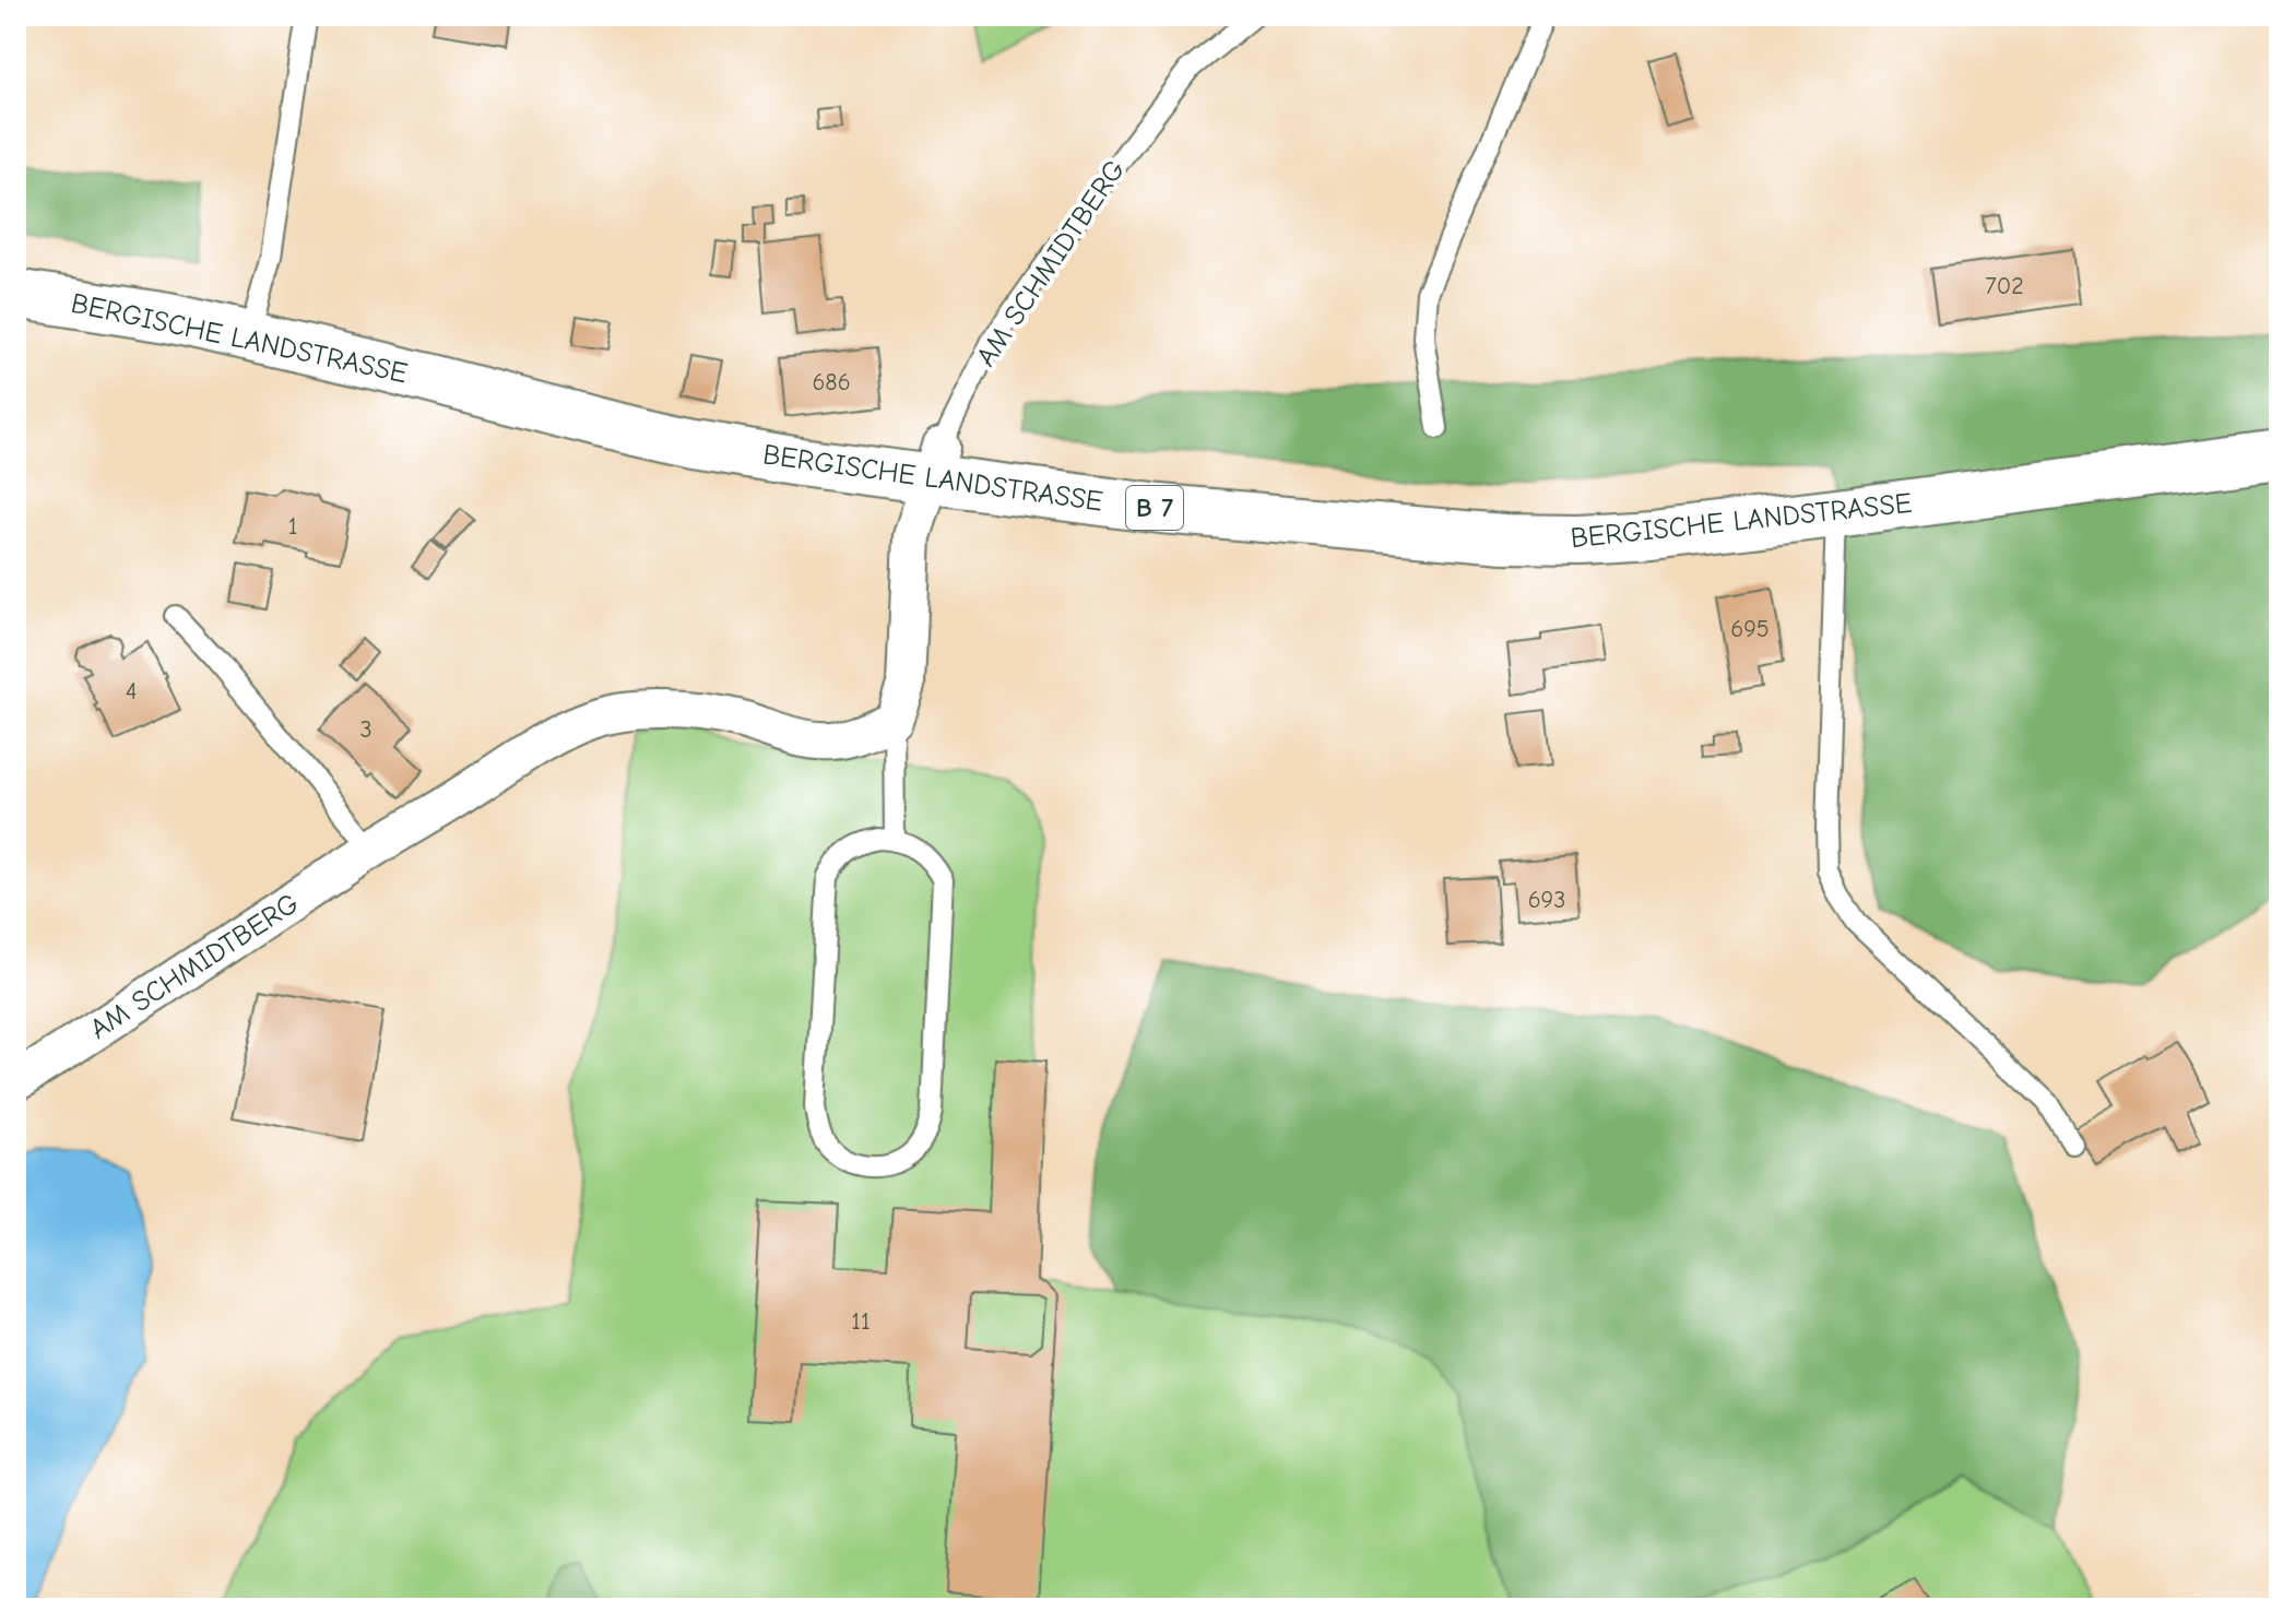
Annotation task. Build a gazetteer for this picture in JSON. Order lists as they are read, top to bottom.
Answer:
{
  "streets": {
    "main road": ["BERGISCHE LANDSTRASSE", "B 7"],
    "street": ["AM SCHMIDTBERG"]
  },
  "crossings": [
    ["AM SCHMIDTBERG", "BERGISCHE LANDSTRASSE"]
  ],
  "house_numbers": [
    "702",
    "686",
    "1",
    "695",
    "4",
    "3",
    "693",
    "11"
  ]
}
